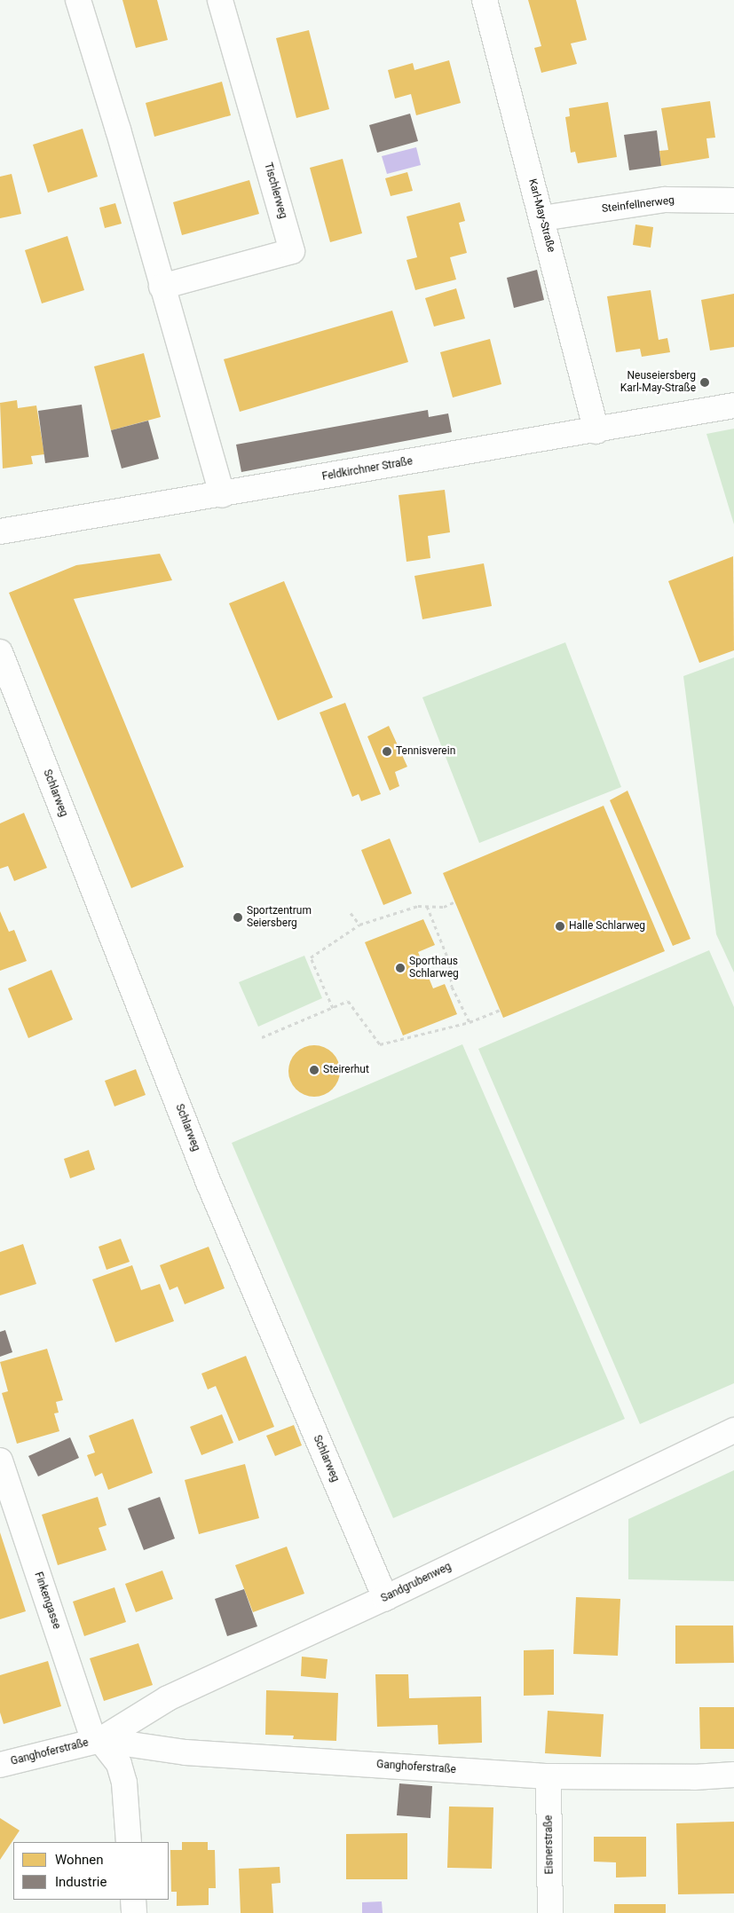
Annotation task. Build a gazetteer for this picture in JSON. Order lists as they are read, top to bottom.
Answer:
{
  "streets": {
    "street": [
      "Tischlerweg",
      "Steinfellnerweg",
      "Karl-May-Straße",
      "Feldkirchner Straße",
      "Schlarweg",
      "Sandgrubenweg",
      "Finkengasse",
      "Ganghoferstraße",
      "Eisnerstraße"
    ]
  },
  "crossings": [
    ["Steinfellnerweg", "Karl-May-Straße"],
    ["Karl-May-Straße", "Feldkirchner Straße"],
    ["Schlarweg", "Sandgrubenweg"],
    ["Sandgrubenweg", "Finkengasse"],
    ["Sandgrubenweg", "Ganghoferstraße"],
    ["Finkengasse", "Ganghoferstraße"],
    ["Ganghoferstraße", "Eisnerstraße"]
  ],
  "places": [
    "Neuseiersberg Karl-May-Straße",
    "Tennisverein",
    "Sportzentrum Seiersberg",
    "Halle Schlarweg",
    "Sporthaus Schlarweg",
    "Steirerhut"
  ],
  "legend": ["Wohnen", "Industrie"]
}
